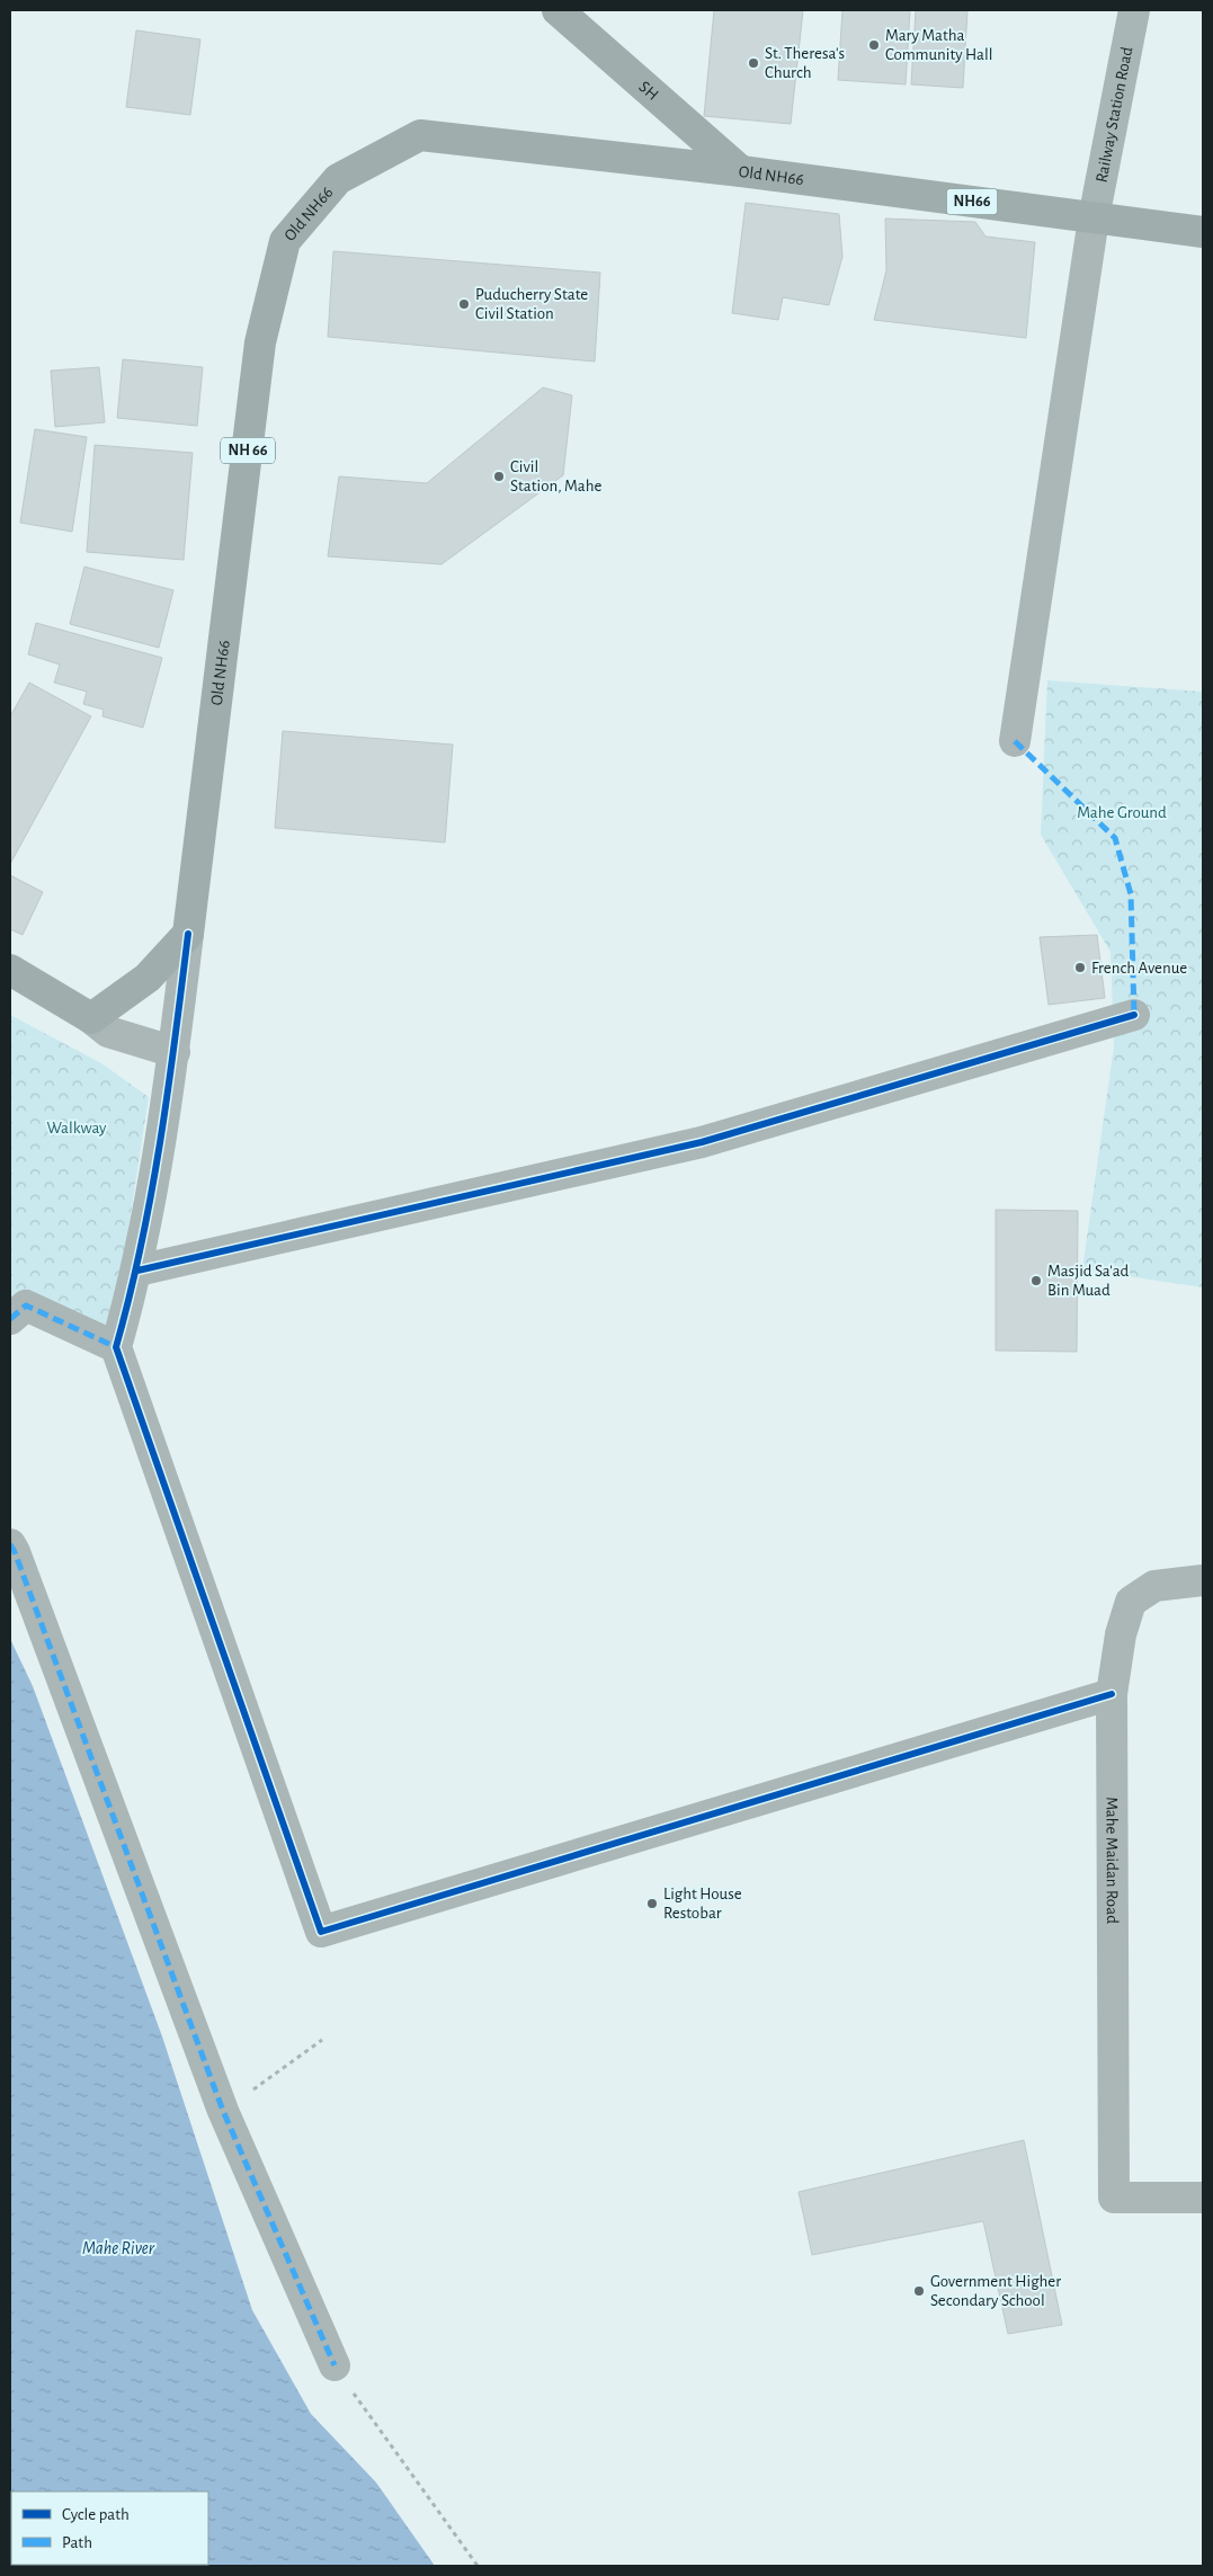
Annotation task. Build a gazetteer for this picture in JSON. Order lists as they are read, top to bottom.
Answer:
{
  "streets": {
    "main road": [
      "SH",
      "Old NH66",
      "NH66",
      "NH 66"
    ],
    "street": ["Railway Station Road", "Mahe Maidan Road"]
  },
  "crossings": [
    ["SH", "Old NH66"],
    ["Railway Station Road", "Old NH66"]
  ],
  "water": ["Mahe River"],
  "parks": ["Mahe Ground", "Walkway"],
  "places": [
    "Mary Matha Community Hall",
    "St. Theresa's Church",
    "Puducherry State Civil Station",
    "Civil Station, Mahe",
    "French Avenue",
    "Masjid Sa'ad Bin Muad",
    "Light House Restobar",
    "Government Higher Secondary School"
  ],
  "legend": ["Cycle path", "Path"]
}
